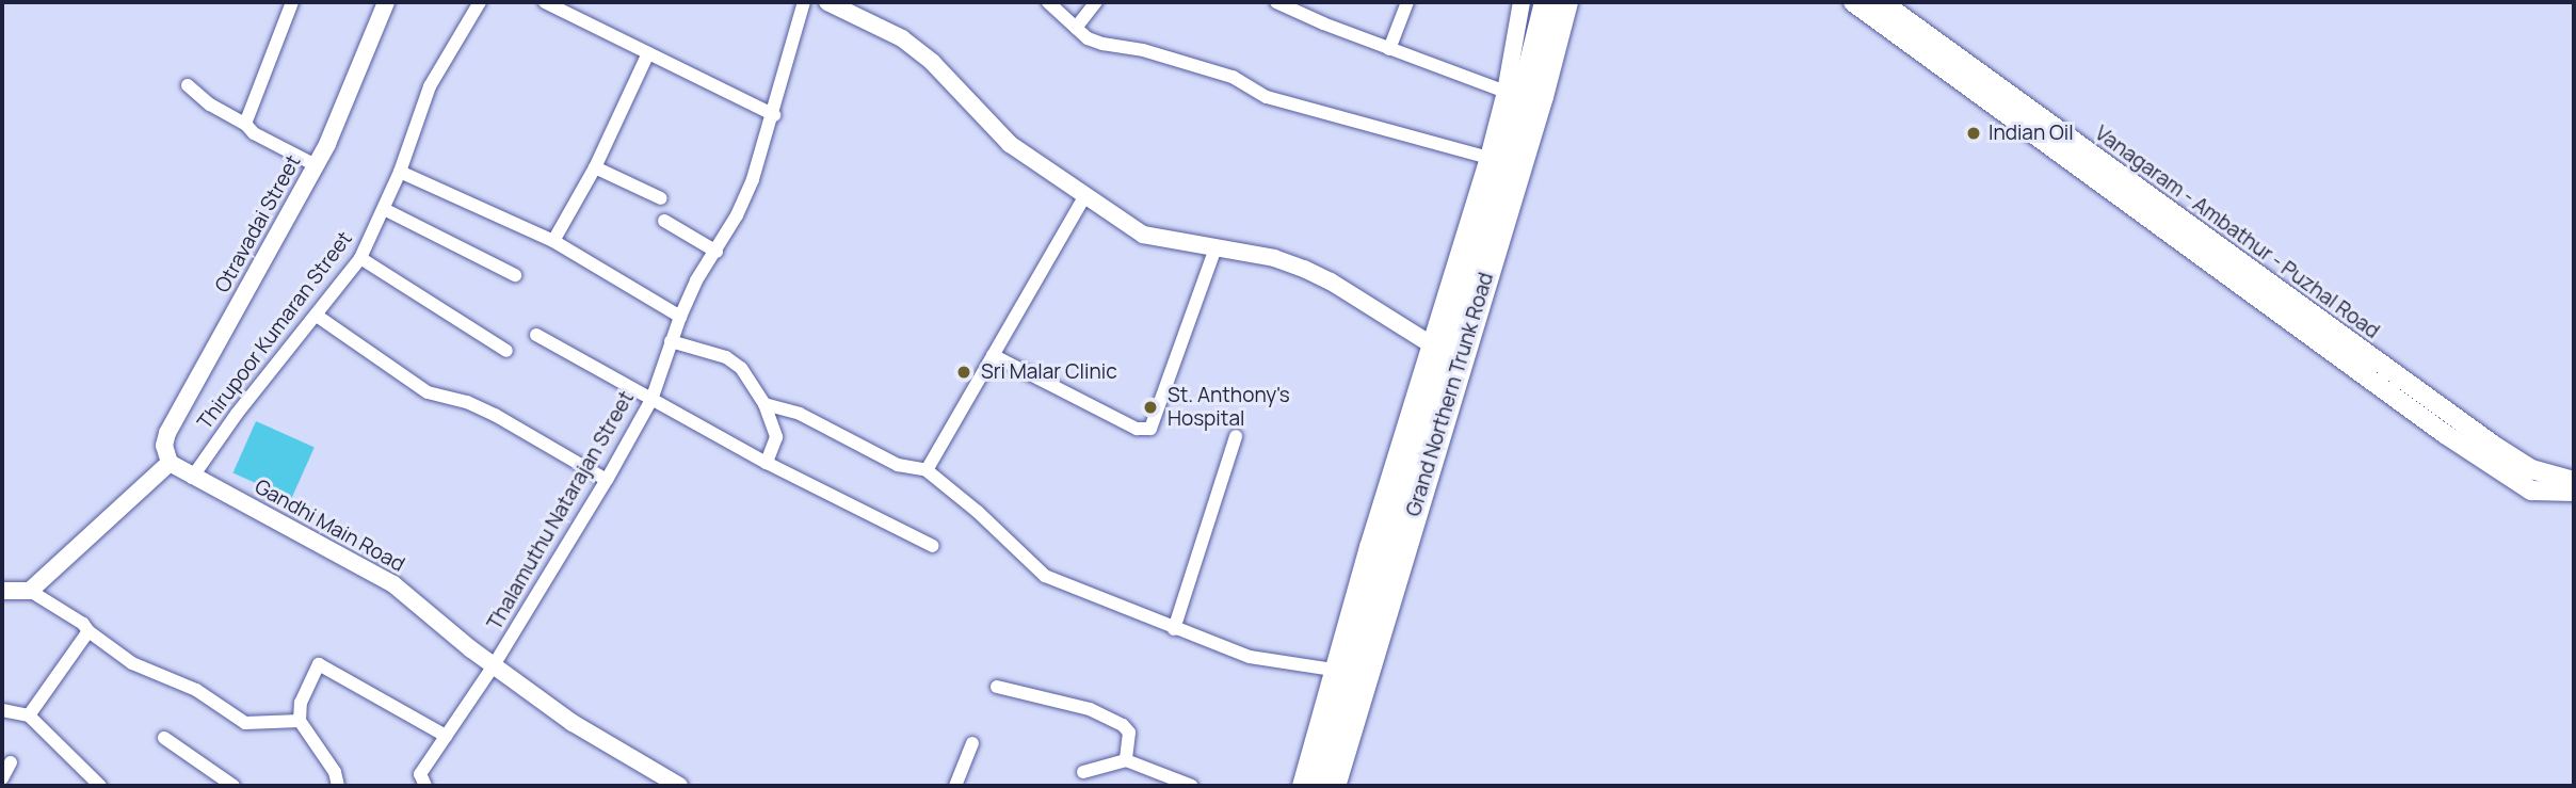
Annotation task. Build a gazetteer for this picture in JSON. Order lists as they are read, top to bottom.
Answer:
{
  "streets": {
    "highway": ["Grand Northern Trunk Road"],
    "main road": ["Vanagaram - Ambathur - Puzhal Road"],
    "street": [
      "Otravadai Street",
      "Thirupoor Kumaran Street",
      "Thalamuthu Natarajan Street",
      "Gandhi Main Road"
    ]
  },
  "crossings": [
    ["Otravadai Street", "Gandhi Main Road"],
    ["Thirupoor Kumaran Street", "Gandhi Main Road"],
    ["Thalamuthu Natarajan Street", "Gandhi Main Road"]
  ],
  "places": ["Indian Oil", "Sri Malar Clinic", "St. Anthony's Hospital"]
}
